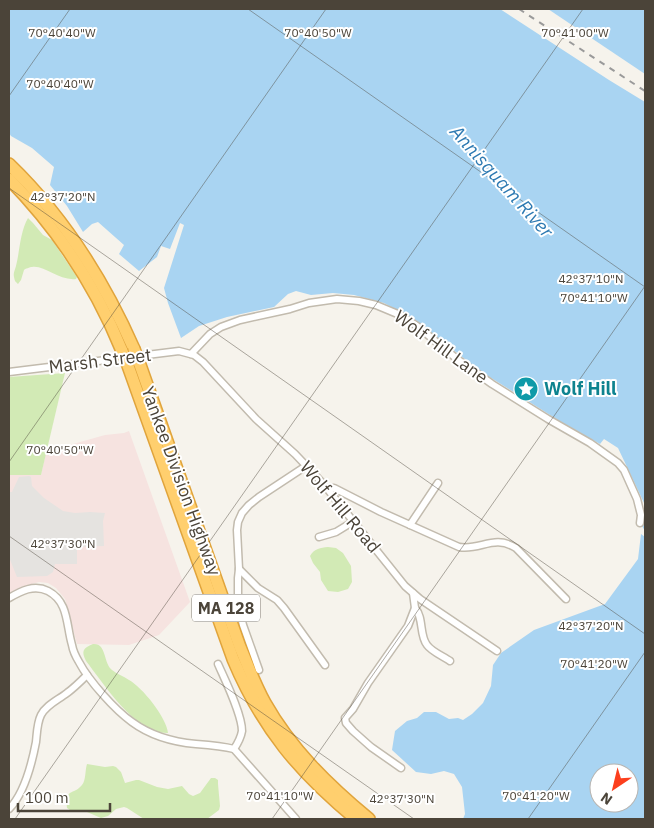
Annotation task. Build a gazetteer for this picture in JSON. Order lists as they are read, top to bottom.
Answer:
{
  "streets": {
    "highway": ["Yankee Division Highway", "MA 128"],
    "street": ["Wolf Hill Lane", "Marsh Street", "Wolf Hill Road"]
  },
  "crossings": [
    ["Wolf Hill Lane", "Marsh Street"],
    ["Wolf Hill Lane", "Wolf Hill Road"],
    ["Marsh Street", "Wolf Hill Road"]
  ],
  "water": ["Annisquam River"],
  "places": {
    "place": ["Wolf Hill"]
  },
  "scale_bar": "100 m",
  "north": "bottom left",
  "coordinates": [
    "70°40'40\"W",
    "70°40'50\"W",
    "70°41'00\"W",
    "42°37'20\"N",
    "42°37'10\"N",
    "70°41'10\"W",
    "42°37'30\"N",
    "70°41'20\"W"
  ]
}
